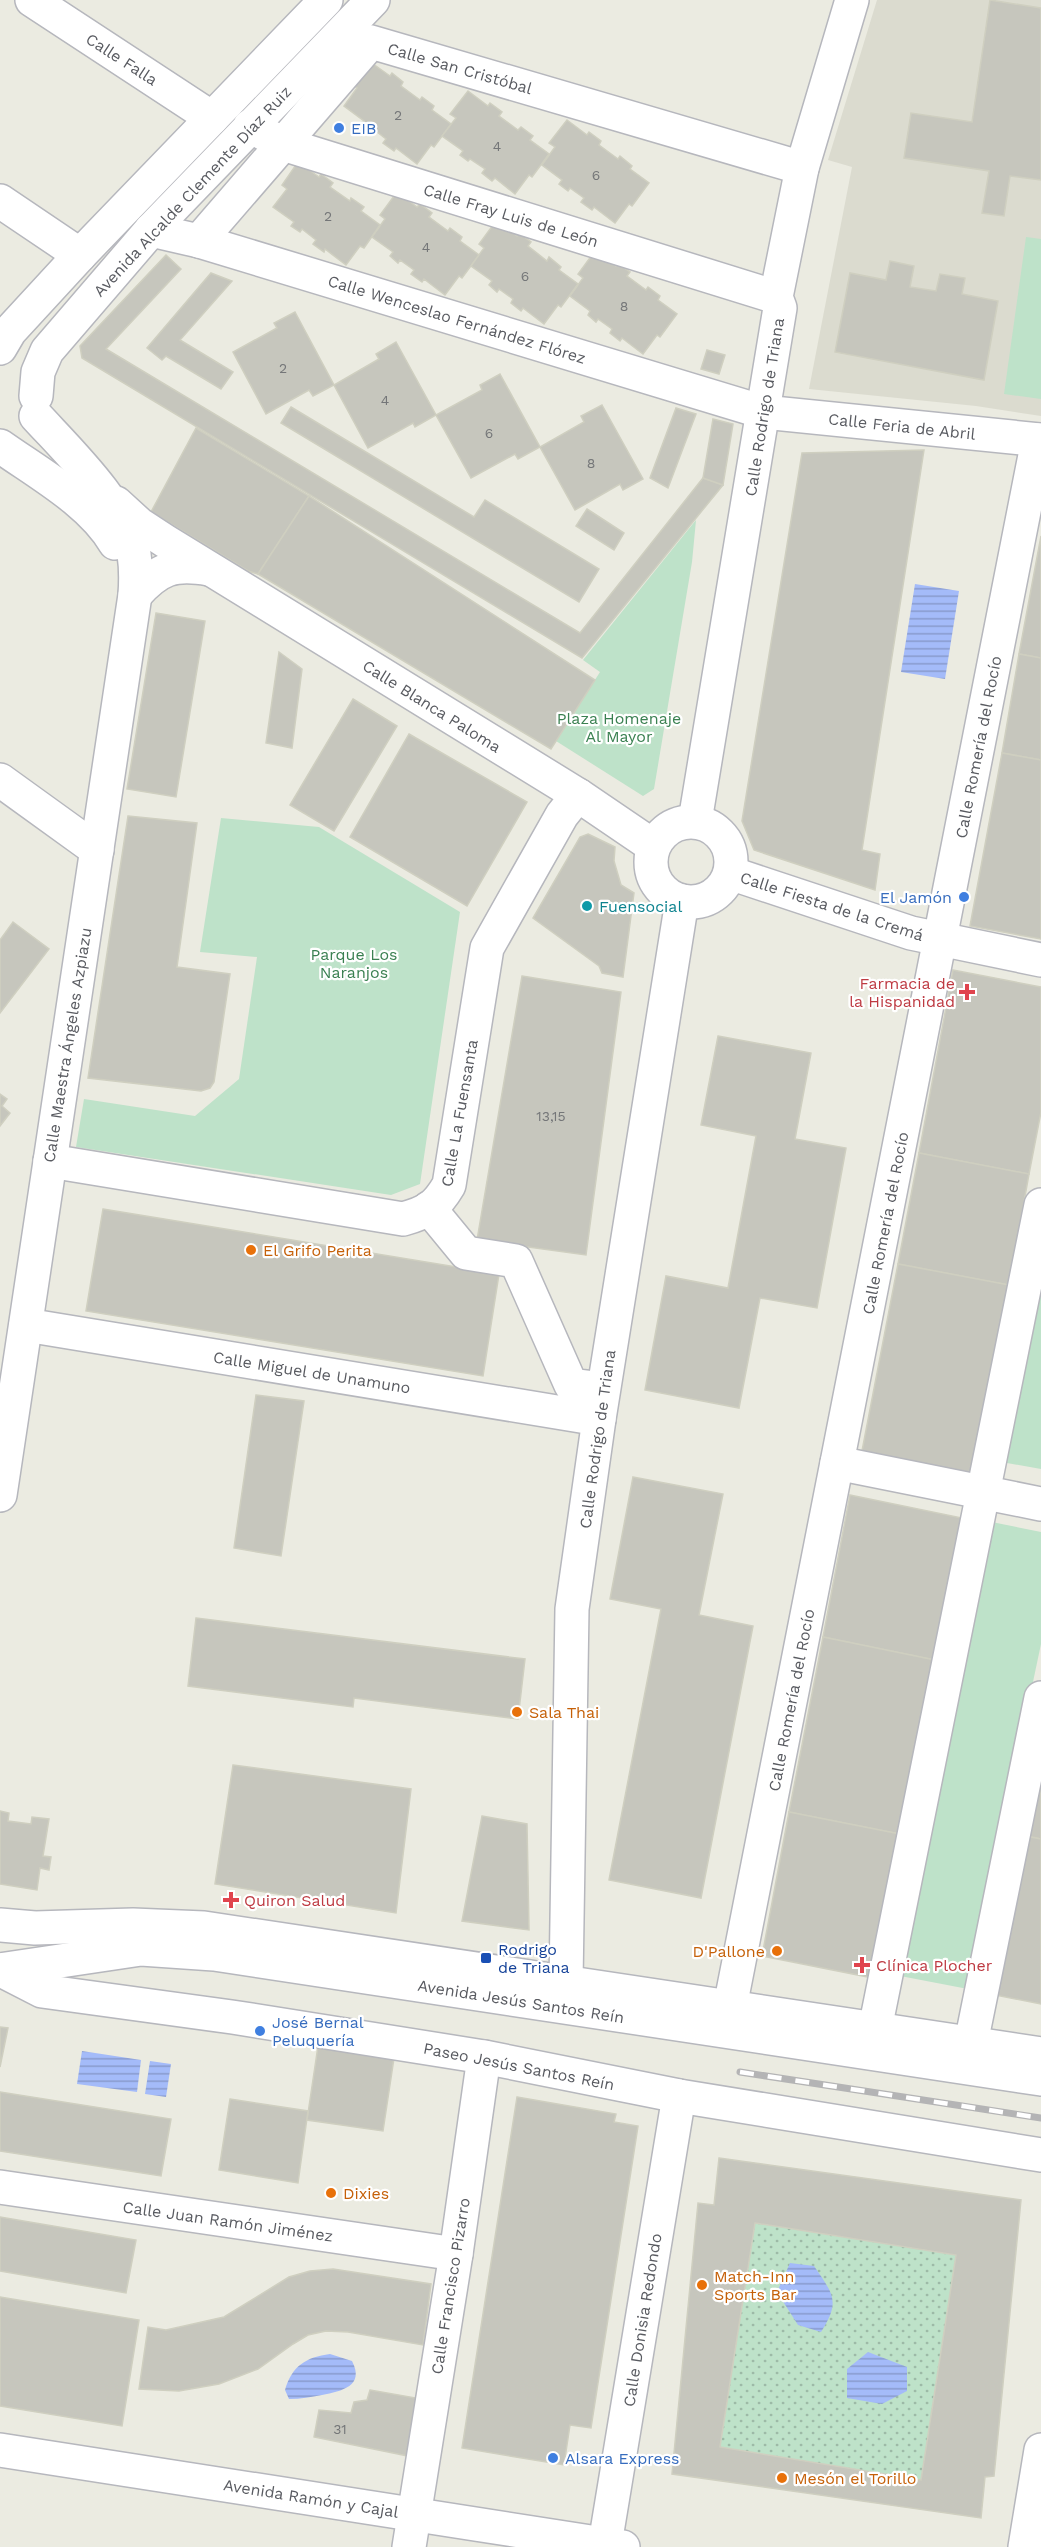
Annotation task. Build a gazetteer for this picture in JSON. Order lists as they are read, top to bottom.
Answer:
{
  "streets": {
    "street": [
      "Calle Falla",
      "Calle San Cristóbal",
      "Avenida Alcalde Clemente Díaz Ruiz",
      "Calle Fray Luis de León",
      "Calle Wenceslao Fernández Flórez",
      "Calle Rodrigo de Triana",
      "Calle Feria de Abril",
      "Calle Blanca Paloma",
      "Calle Romería del Rocío",
      "Calle Fiesta de la Cremá",
      "Calle Maestra Ángeles Azpiazu",
      "Calle La Fuensanta",
      "Calle Miguel de Unamuno",
      "Avenida Jesús Santos Reín",
      "Paseo Jesús Santos Reín",
      "Calle Juan Ramón Jiménez",
      "Calle Francisco Pizarro",
      "Calle Donisia Redondo",
      "Avenida Ramón y Cajal"
    ]
  },
  "crossings": [
    ["Calle Falla", "Avenida Alcalde Clemente Díaz Ruiz"],
    ["Calle San Cristóbal", "Calle Fray Luis de León"],
    ["Calle San Cristóbal", "Calle Wenceslao Fernández Flórez"],
    ["Calle San Cristóbal", "Calle Rodrigo de Triana"],
    ["Avenida Alcalde Clemente Díaz Ruiz", "Calle Fray Luis de León"],
    ["Avenida Alcalde Clemente Díaz Ruiz", "Calle Wenceslao Fernández Flórez"],
    ["Avenida Alcalde Clemente Díaz Ruiz", "Calle Maestra Ángeles Azpiazu"],
    ["Calle Fray Luis de León", "Calle Rodrigo de Triana"],
    ["Calle Wenceslao Fernández Flórez", "Calle Rodrigo de Triana"],
    ["Calle Wenceslao Fernández Flórez", "Calle Feria de Abril"],
    ["Calle Rodrigo de Triana", "Calle Feria de Abril"],
    ["Calle Rodrigo de Triana", "Calle Blanca Paloma"],
    ["Calle Rodrigo de Triana", "Calle Fiesta de la Cremá"],
    ["Calle Rodrigo de Triana", "Calle Miguel de Unamuno"],
    ["Calle Rodrigo de Triana", "Avenida Jesús Santos Reín"],
    ["Calle Feria de Abril", "Calle Romería del Rocío"],
    ["Calle Blanca Paloma", "Calle Fiesta de la Cremá"],
    ["Calle Blanca Paloma", "Calle Maestra Ángeles Azpiazu"],
    ["Calle Blanca Paloma", "Calle La Fuensanta"],
    ["Calle Romería del Rocío", "Calle Fiesta de la Cremá"],
    ["Calle Romería del Rocío", "Avenida Jesús Santos Reín"],
    ["Calle Maestra Ángeles Azpiazu", "Calle La Fuensanta"],
    ["Calle Maestra Ángeles Azpiazu", "Calle Miguel de Unamuno"],
    ["Avenida Jesús Santos Reín", "Paseo Jesús Santos Reín"],
    ["Paseo Jesús Santos Reín", "Calle Francisco Pizarro"],
    ["Paseo Jesús Santos Reín", "Calle Donisia Redondo"],
    ["Calle Juan Ramón Jiménez", "Calle Francisco Pizarro"],
    ["Calle Francisco Pizarro", "Avenida Ramón y Cajal"],
    ["Calle Donisia Redondo", "Avenida Ramón y Cajal"]
  ],
  "parks": ["Plaza Homenaje Al Mayor", "Parque Los Naranjos"],
  "places": {
    "other": [
      "EIB",
      "El Jamón",
      "Fuensocial",
      "El Grifo Perita",
      "Sala Thai",
      "D'Pallone",
      "José Bernal Peluquería",
      "Dixies",
      "Match-Inn Sports Bar",
      "Alsara Express",
      "Mesón el Torillo"
    ],
    "health": ["Farmacia de la Hispanidad", "Quiron Salud", "Clínica Plocher"],
    "transit": ["Rodrigo de Triana"]
  },
  "house_numbers": [
    "2",
    "4",
    "6",
    "2",
    "4",
    "6",
    "8",
    "2",
    "4",
    "6",
    "8",
    "13,15",
    "31"
  ]
}
